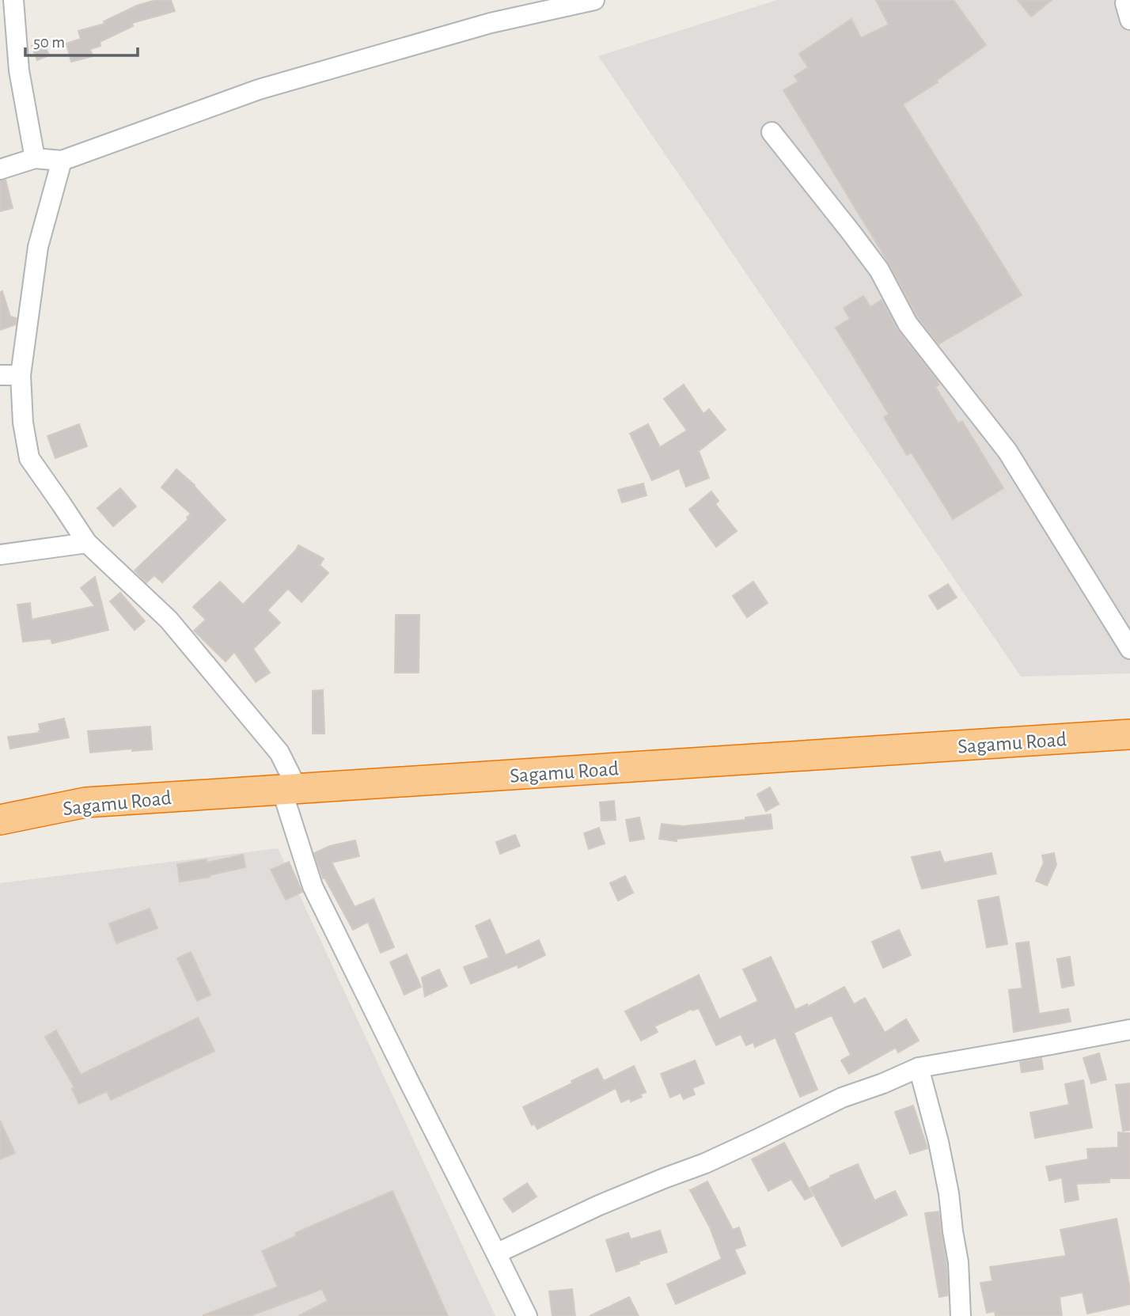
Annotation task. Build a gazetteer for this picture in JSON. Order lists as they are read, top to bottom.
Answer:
{
  "streets": {
    "highway": ["Sagamu Road"]
  },
  "scale_bar": "50 m"
}
